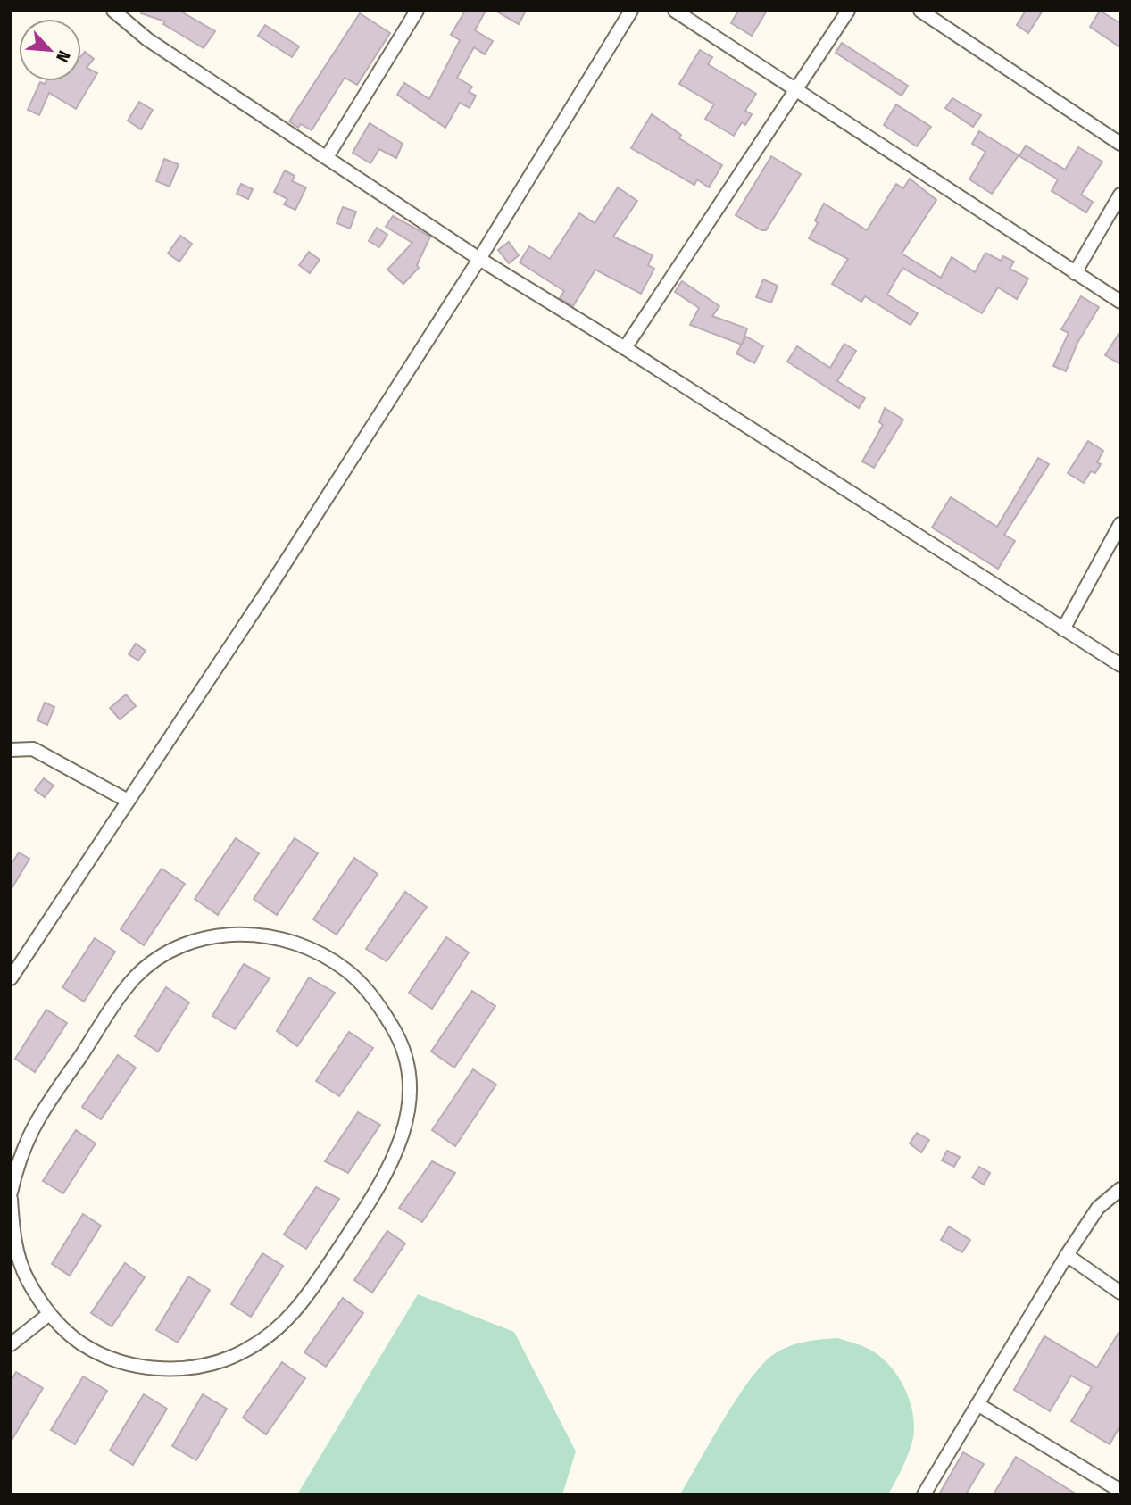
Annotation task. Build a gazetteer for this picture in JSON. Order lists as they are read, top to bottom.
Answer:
{
  "north": "bottom right"
}
